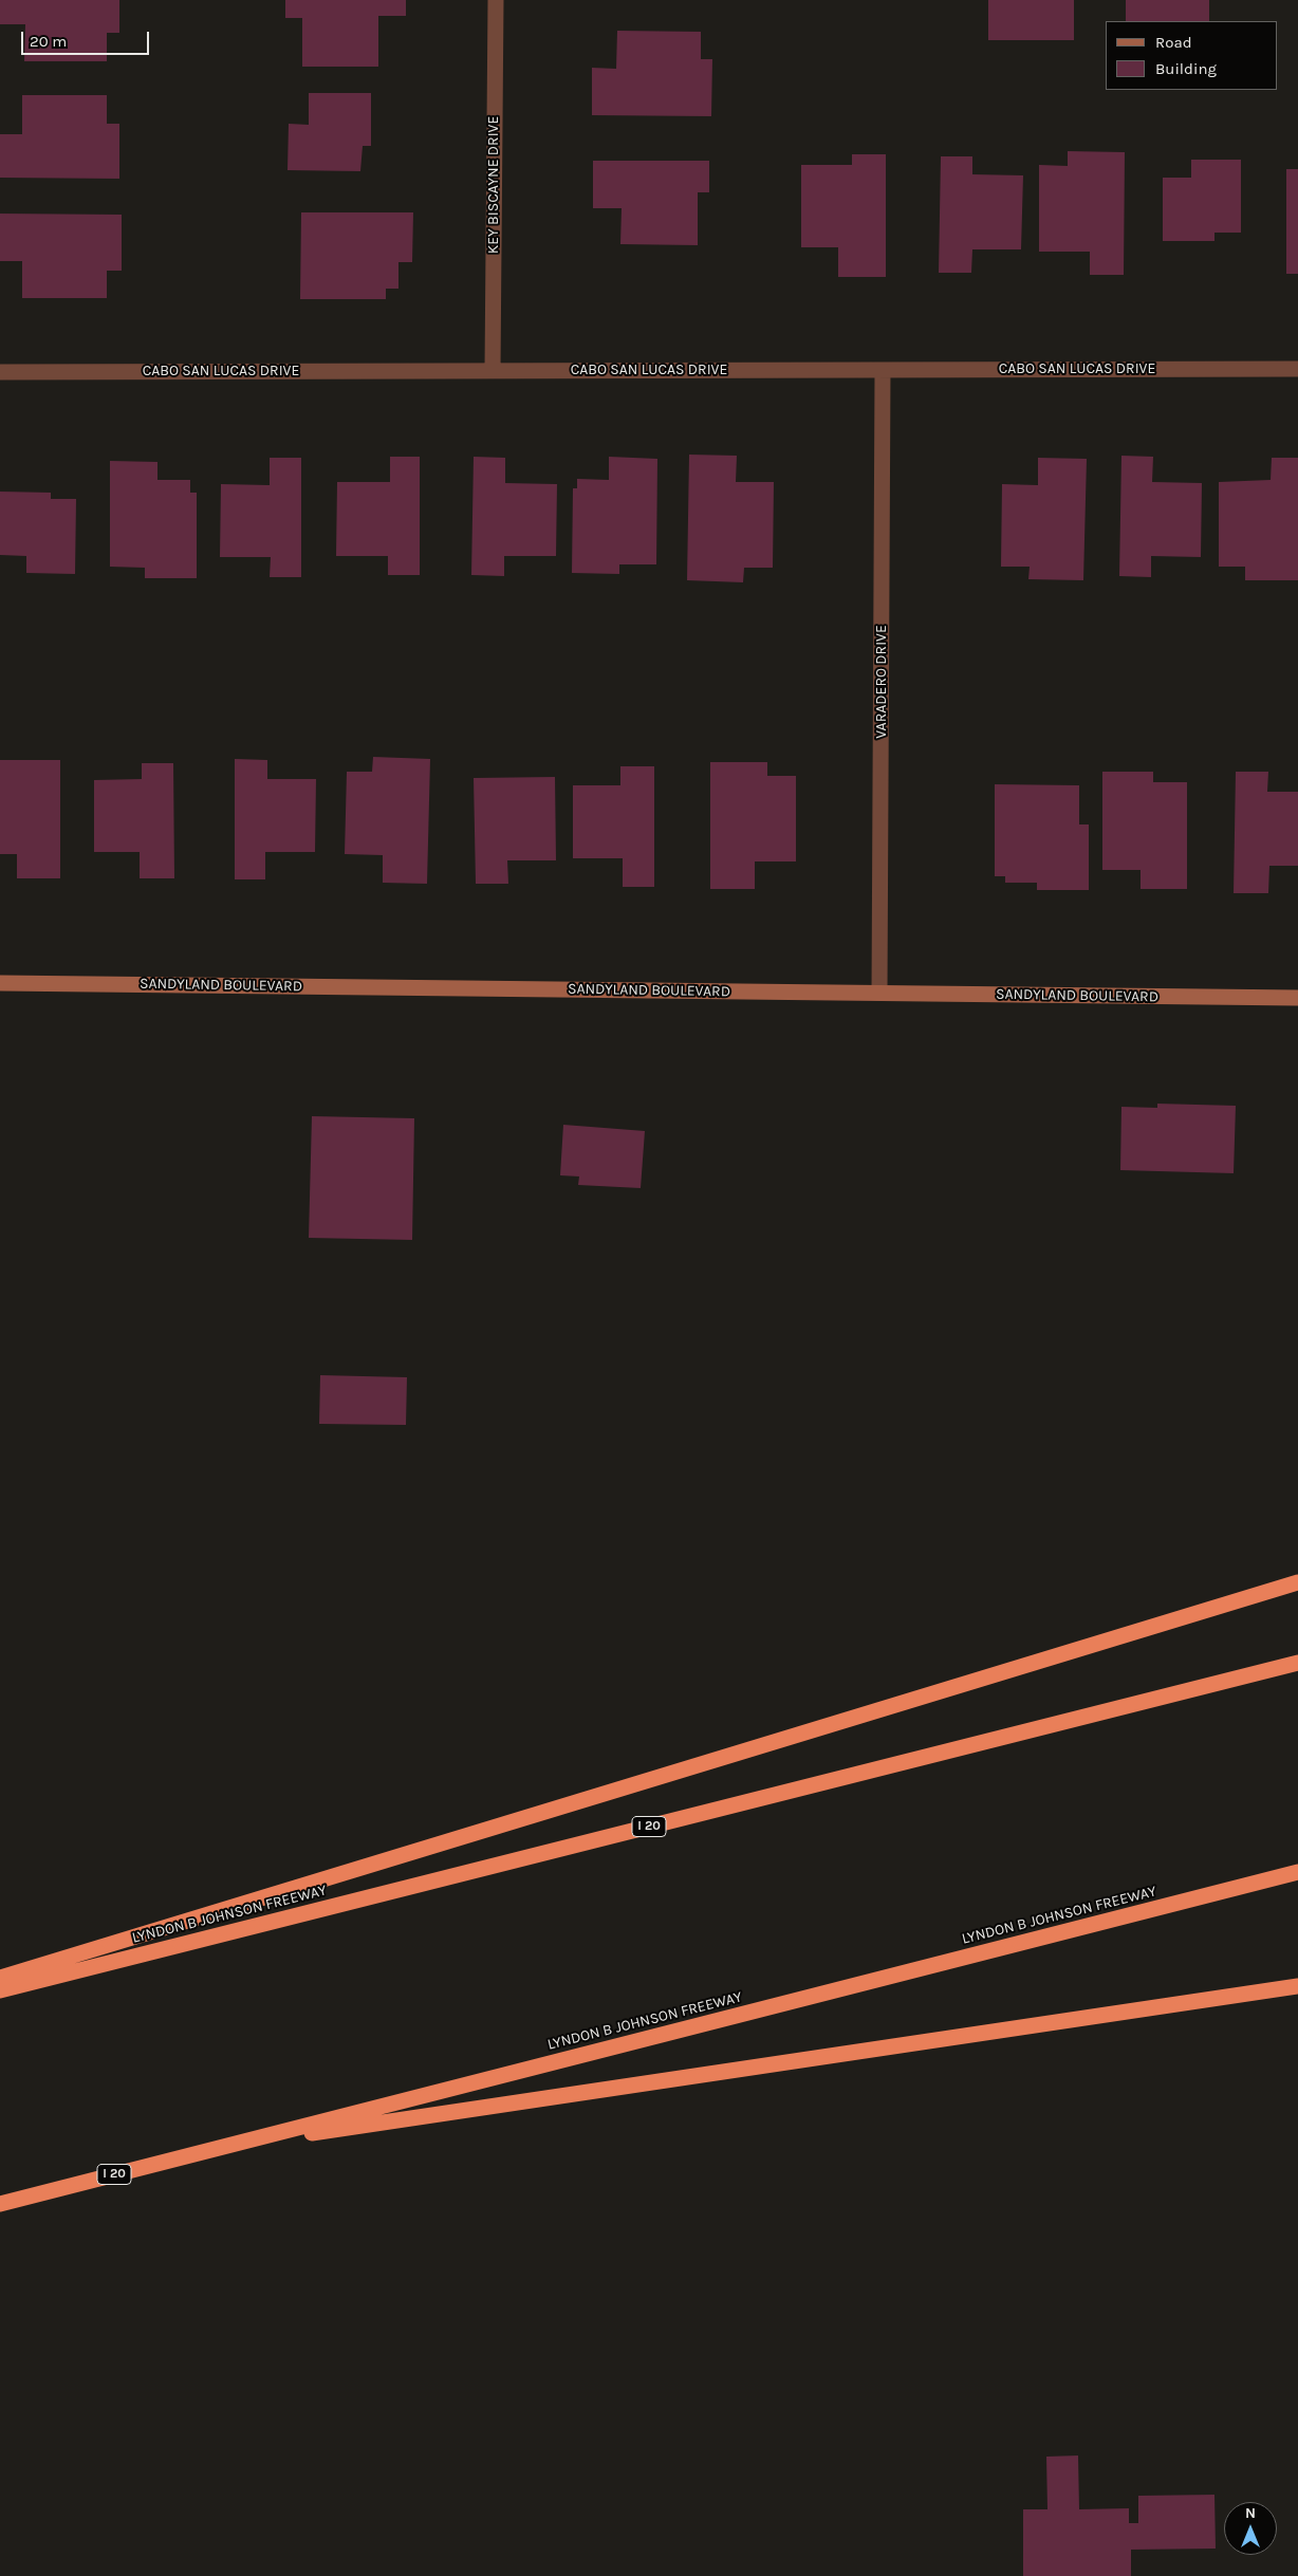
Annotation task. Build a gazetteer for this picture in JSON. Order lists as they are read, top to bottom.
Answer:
{
  "streets": {
    "highway": ["I 20", "LYNDON B JOHNSON FREEWAY"],
    "street": [
      "KEY BISCAYNE DRIVE",
      "CABO SAN LUCAS DRIVE",
      "VARADERO DRIVE",
      "SANDYLAND BOULEVARD"
    ]
  },
  "crossings": [
    ["KEY BISCAYNE DRIVE", "CABO SAN LUCAS DRIVE"],
    ["CABO SAN LUCAS DRIVE", "VARADERO DRIVE"],
    ["VARADERO DRIVE", "SANDYLAND BOULEVARD"]
  ],
  "legend": ["Road", "Building"],
  "scale_bar": "20 m",
  "north": "top"
}
